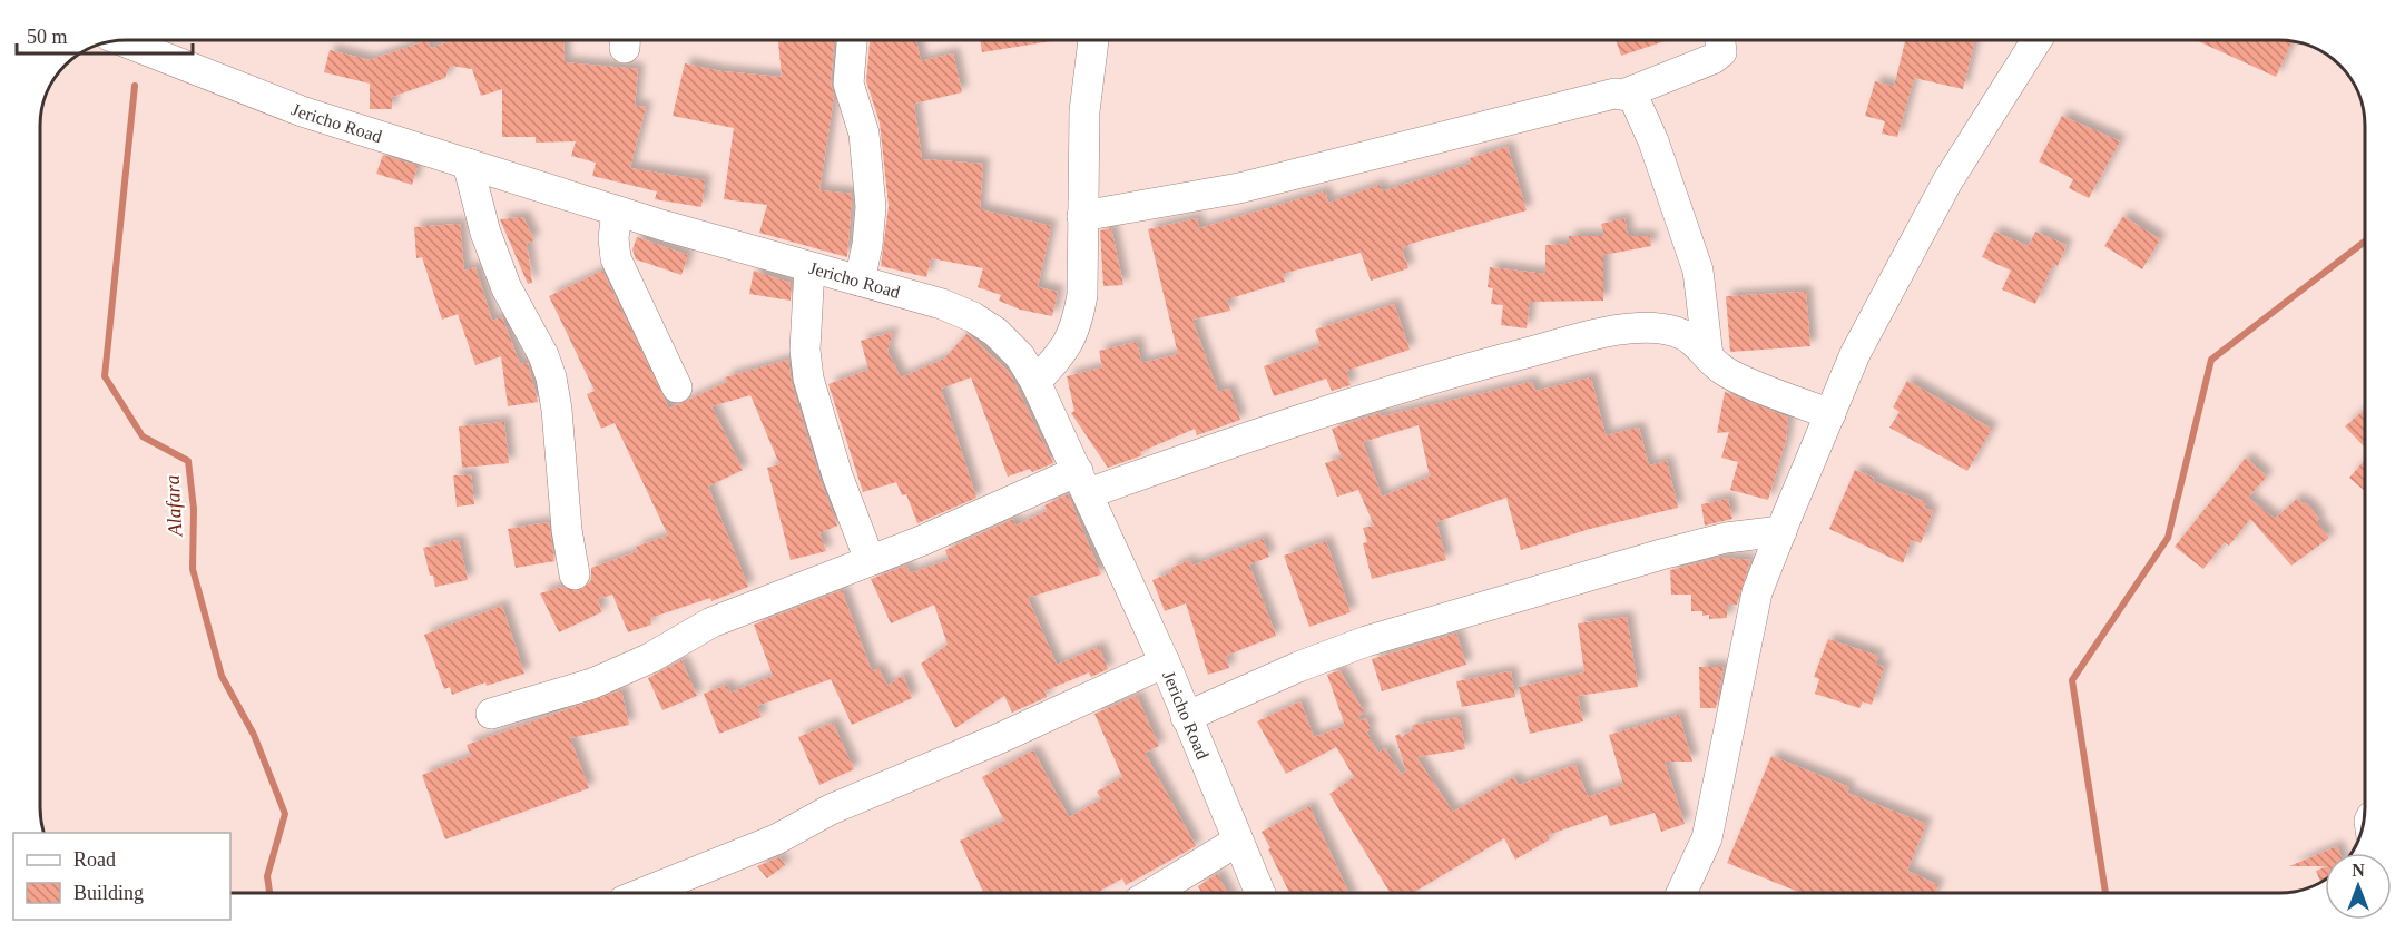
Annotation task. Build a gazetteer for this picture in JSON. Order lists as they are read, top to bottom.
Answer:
{
  "streets": {
    "street": ["Jericho Road"]
  },
  "water": ["Alafara"],
  "legend": ["Road", "Building"],
  "scale_bar": "50 m",
  "north": "top"
}
